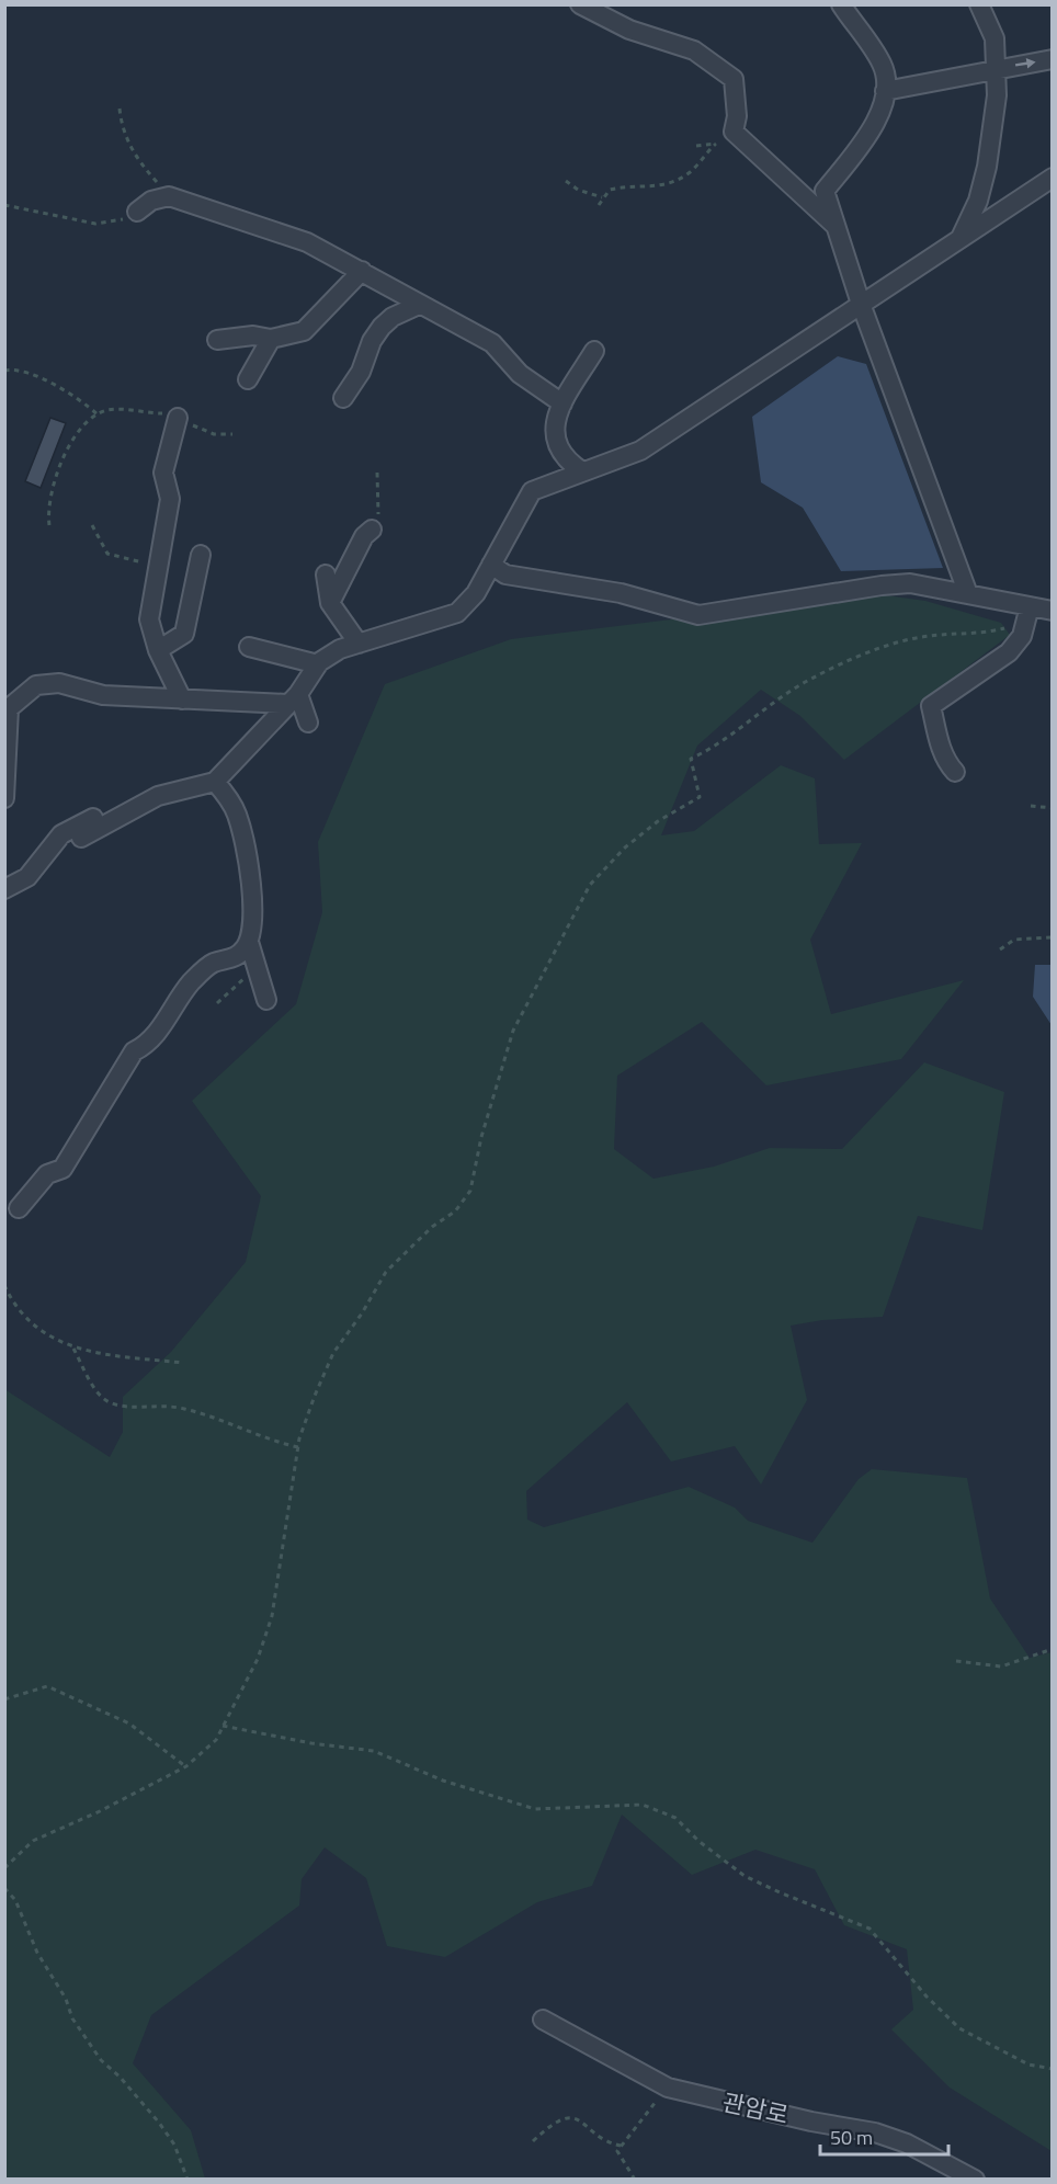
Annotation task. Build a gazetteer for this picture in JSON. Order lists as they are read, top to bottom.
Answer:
{
  "streets": {
    "street": ["관암로"]
  },
  "scale_bar": "50 m"
}
